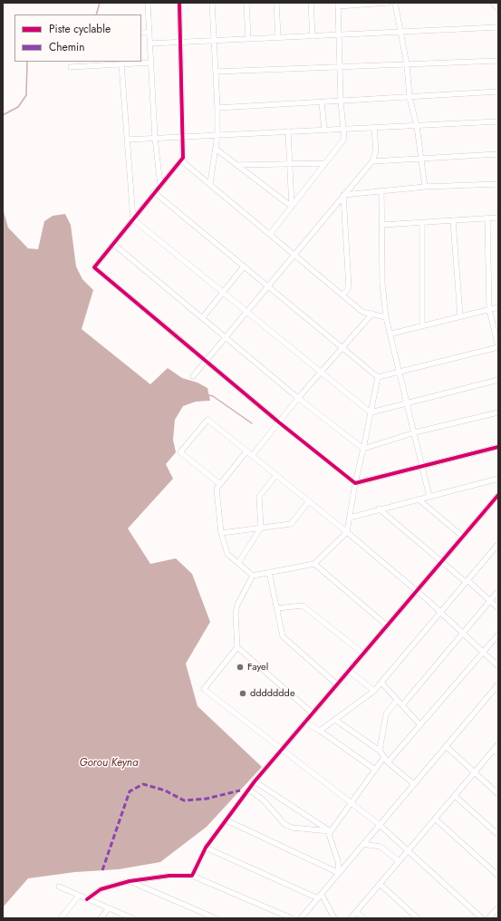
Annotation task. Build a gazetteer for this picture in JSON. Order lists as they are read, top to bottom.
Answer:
{
  "water": ["Gorou Keyna"],
  "places": ["Fayel", "ddddddde"],
  "legend": ["Piste cyclable", "Chemin"]
}
